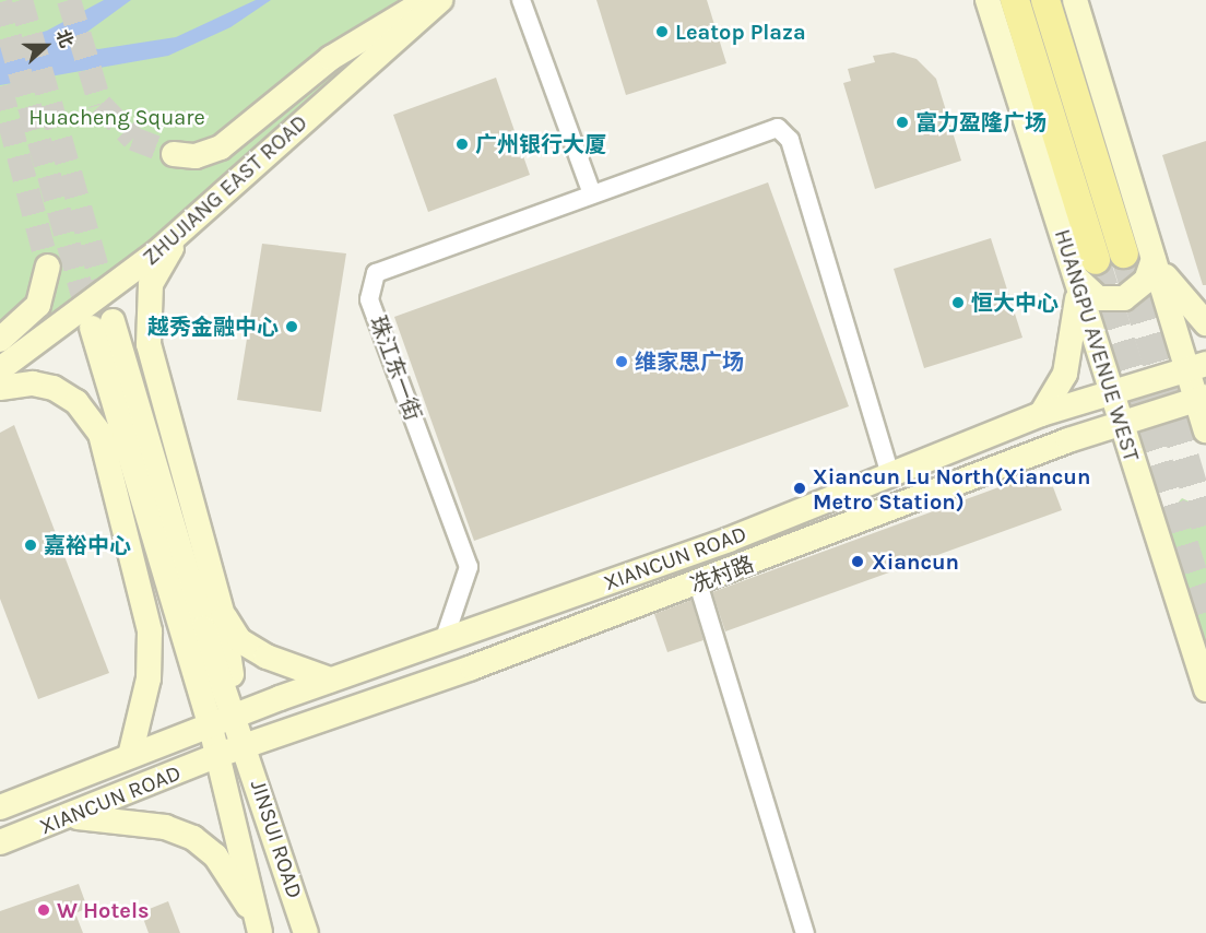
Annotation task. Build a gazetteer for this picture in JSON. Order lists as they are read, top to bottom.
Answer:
{
  "streets": {
    "main road": [
      "ZHUJIANG EAST ROAD",
      "HUANGPU AVENUE WEST",
      "XIANCUN ROAD",
      "冼村路",
      "JINSUI ROAD"
    ],
    "street": ["珠江东一街"]
  },
  "crossings": [
    ["HUANGPU AVENUE WEST", "XIANCUN ROAD"],
    ["HUANGPU AVENUE WEST", "冼村路"],
    ["珠江东一街", "XIANCUN ROAD"],
    ["XIANCUN ROAD", "冼村路"],
    ["XIANCUN ROAD", "JINSUI ROAD"],
    ["冼村路", "JINSUI ROAD"]
  ],
  "parks": ["Huacheng Square"],
  "places": [
    "Leatop Plaza",
    "富力盈隆广场",
    "广州银行大厦",
    "恒大中心",
    "越秀金融中心",
    "维家思广场",
    "Xiancun Lu North(Xiancun Metro Station)",
    "嘉裕中心",
    "Xiancun",
    "W Hotels"
  ],
  "north": "right"
}
